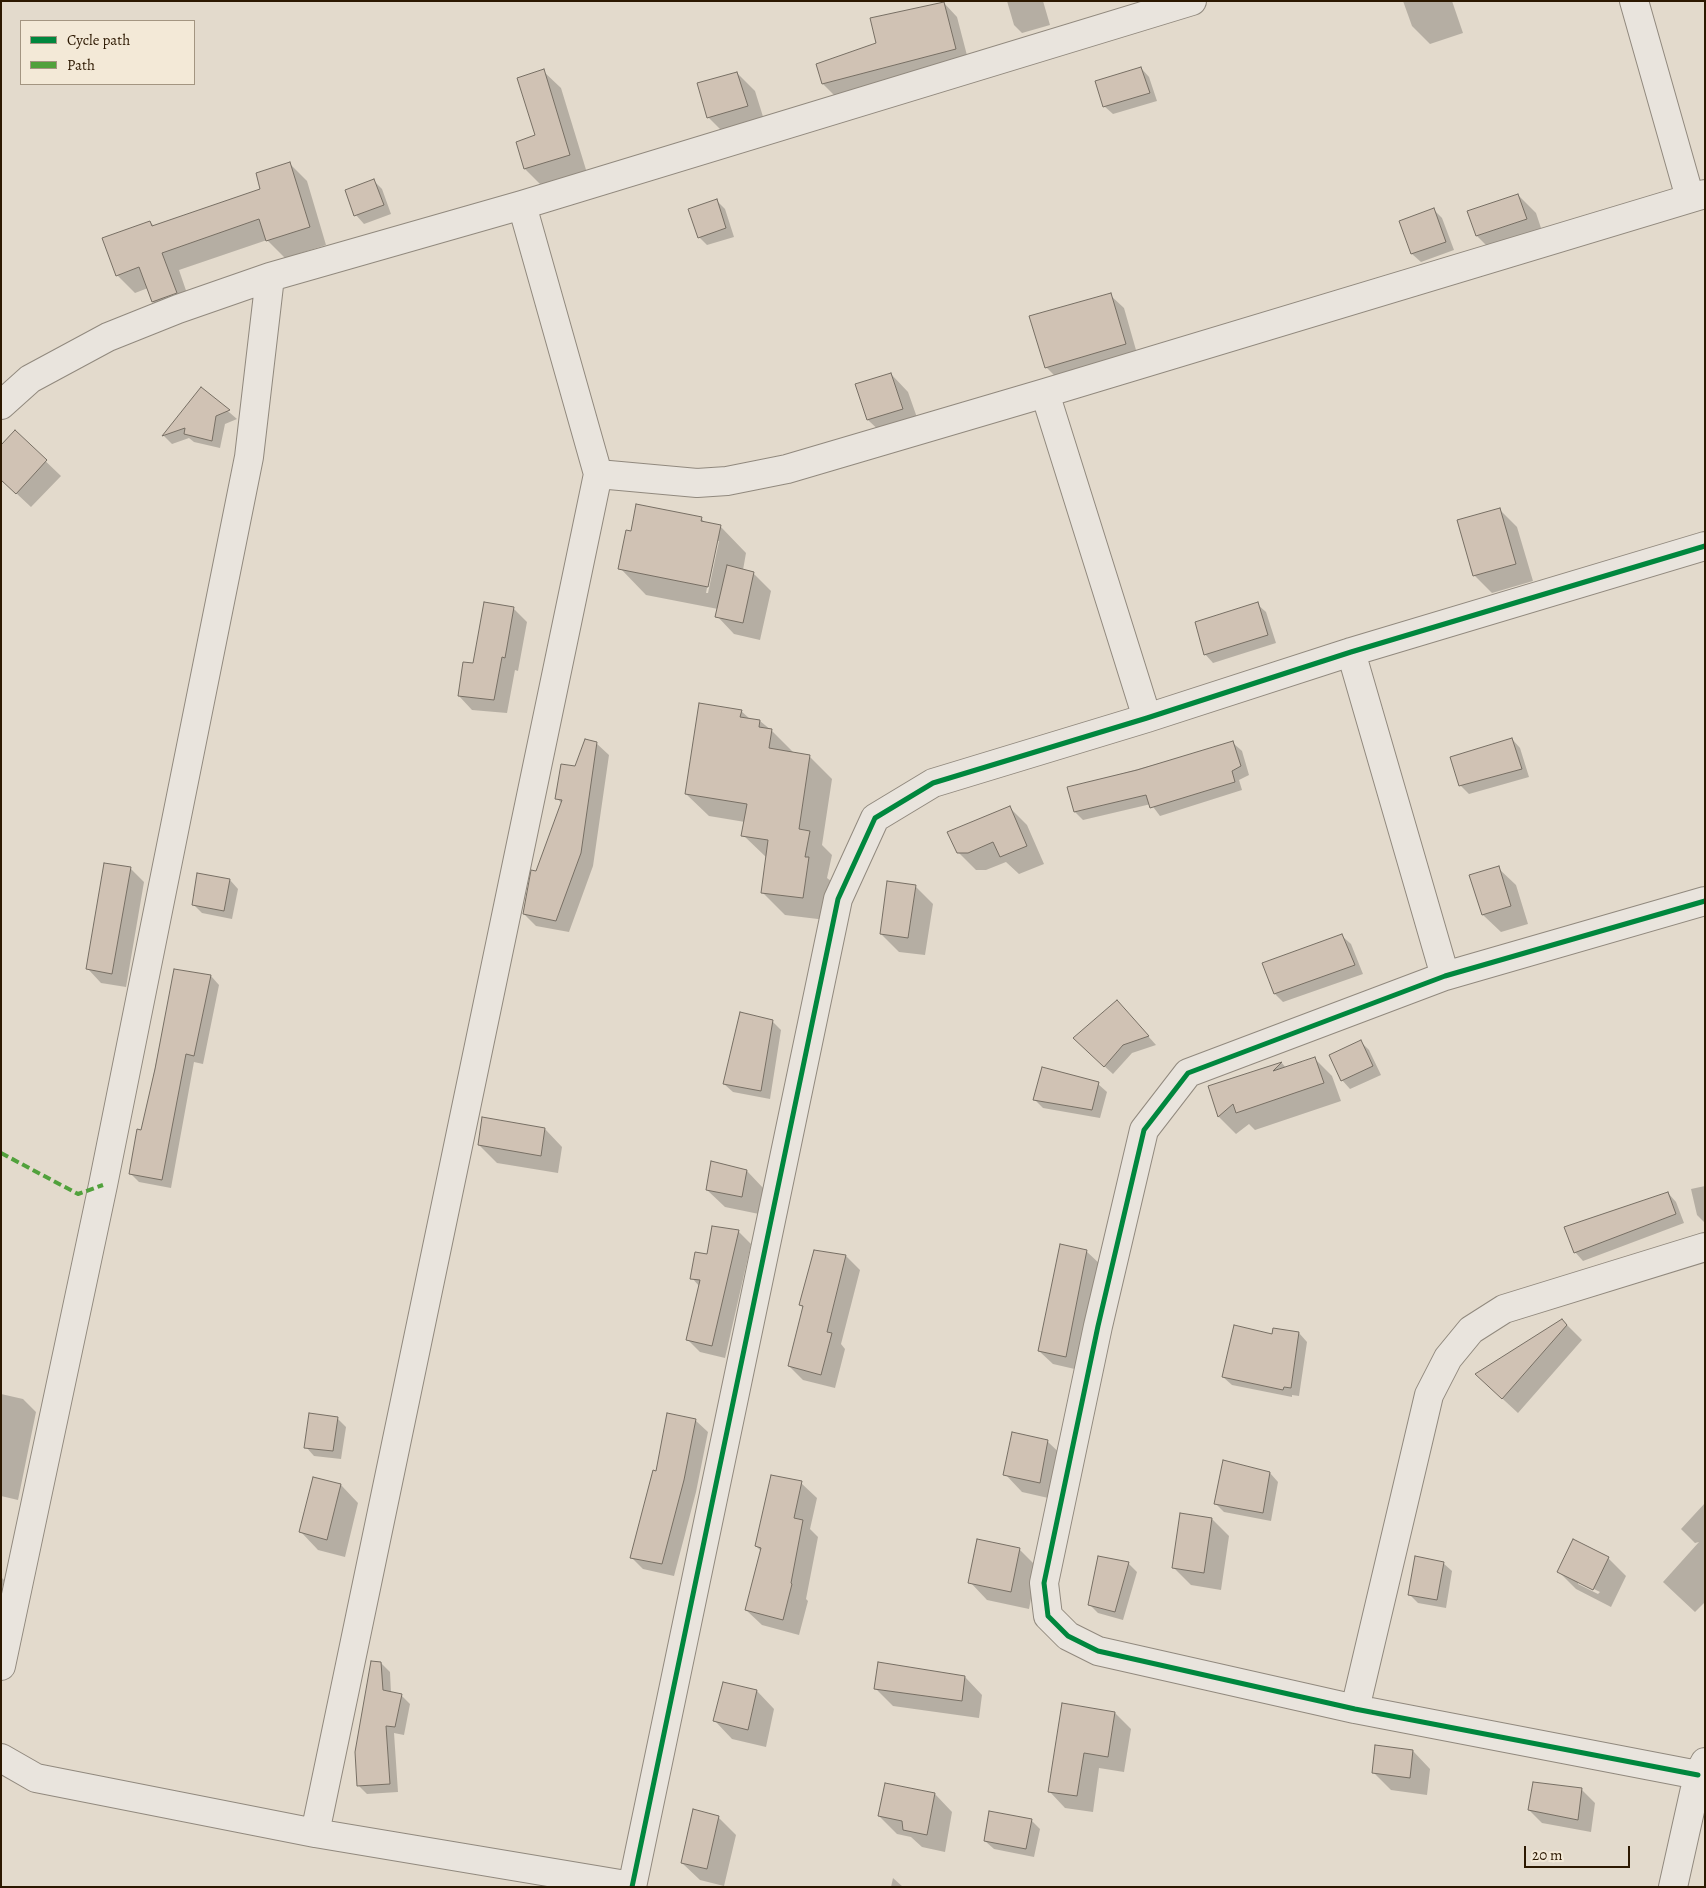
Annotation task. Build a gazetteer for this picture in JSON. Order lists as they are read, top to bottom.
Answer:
{
  "legend": ["Cycle path", "Path"],
  "scale_bar": "20 m"
}
